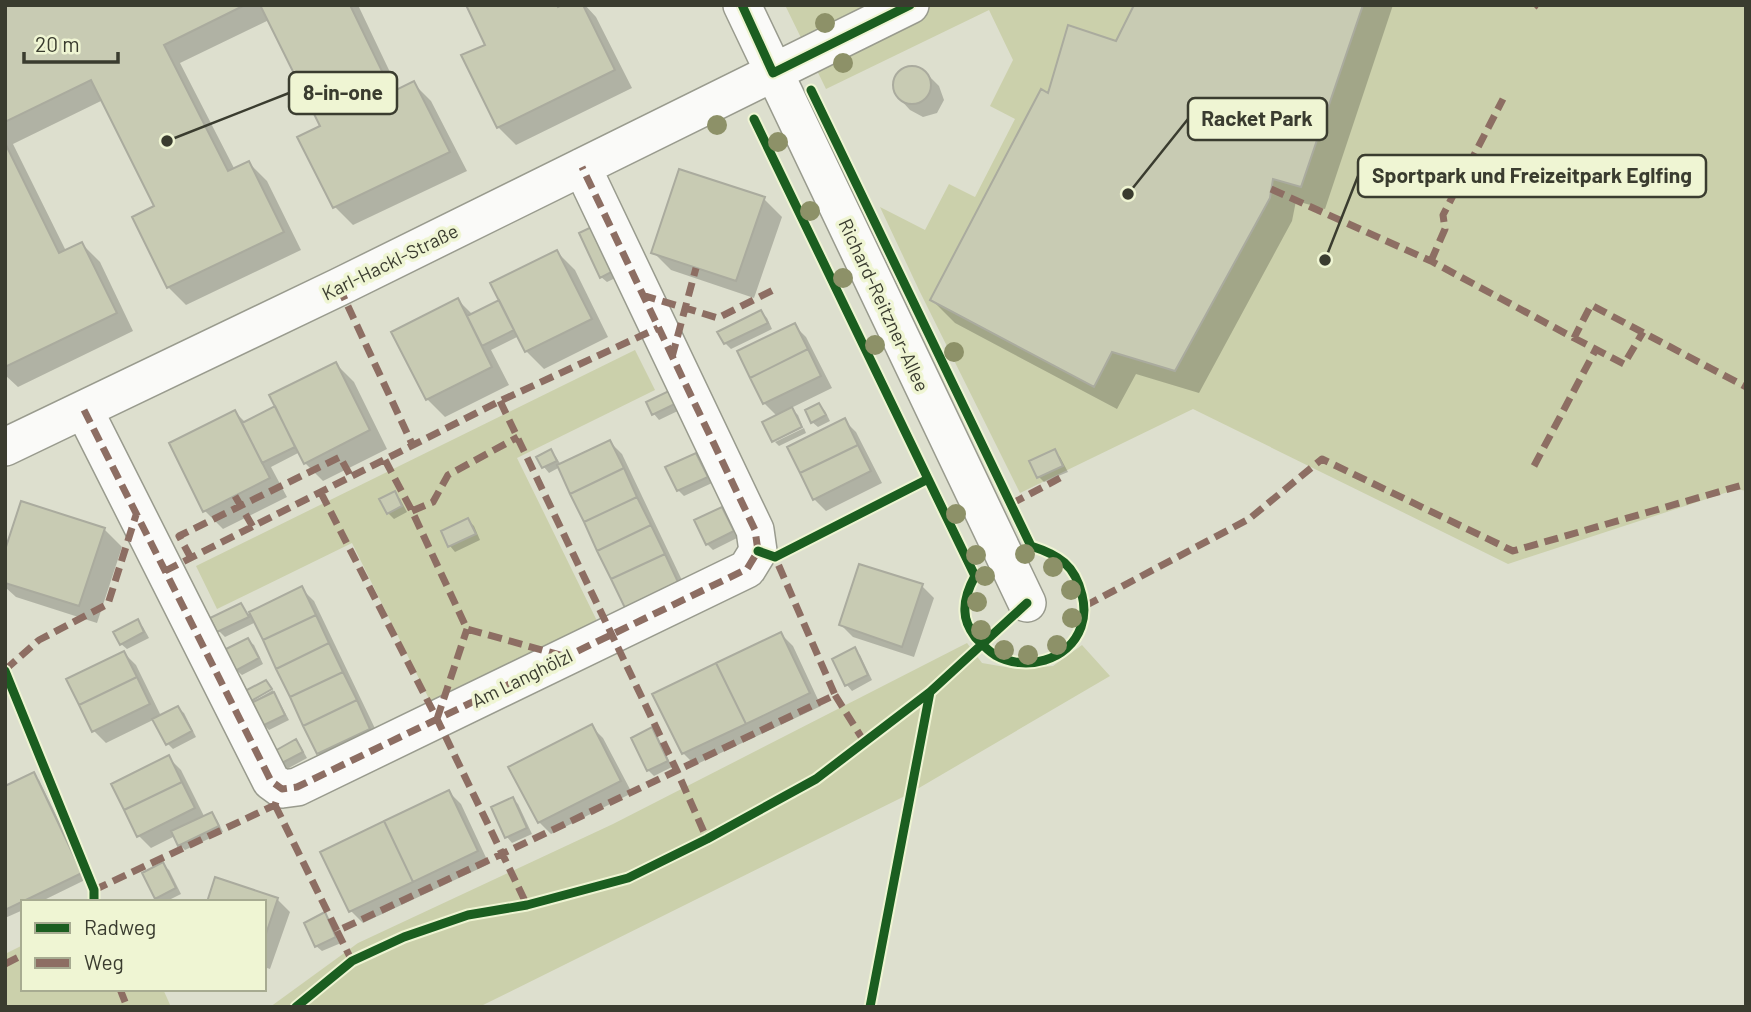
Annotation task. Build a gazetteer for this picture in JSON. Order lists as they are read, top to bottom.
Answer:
{
  "streets": {
    "street": ["Karl-Hackl-Straße", "Richard-Reitzner-Allee", "Am Langhölzl"]
  },
  "crossings": [
    ["Karl-Hackl-Straße", "Richard-Reitzner-Allee"],
    ["Karl-Hackl-Straße", "Am Langhölzl"]
  ],
  "places": ["8-in-one", "Racket Park", "Sportpark und Freizeitpark Eglfing"],
  "legend": ["Radweg", "Weg"],
  "scale_bar": "20 m"
}
